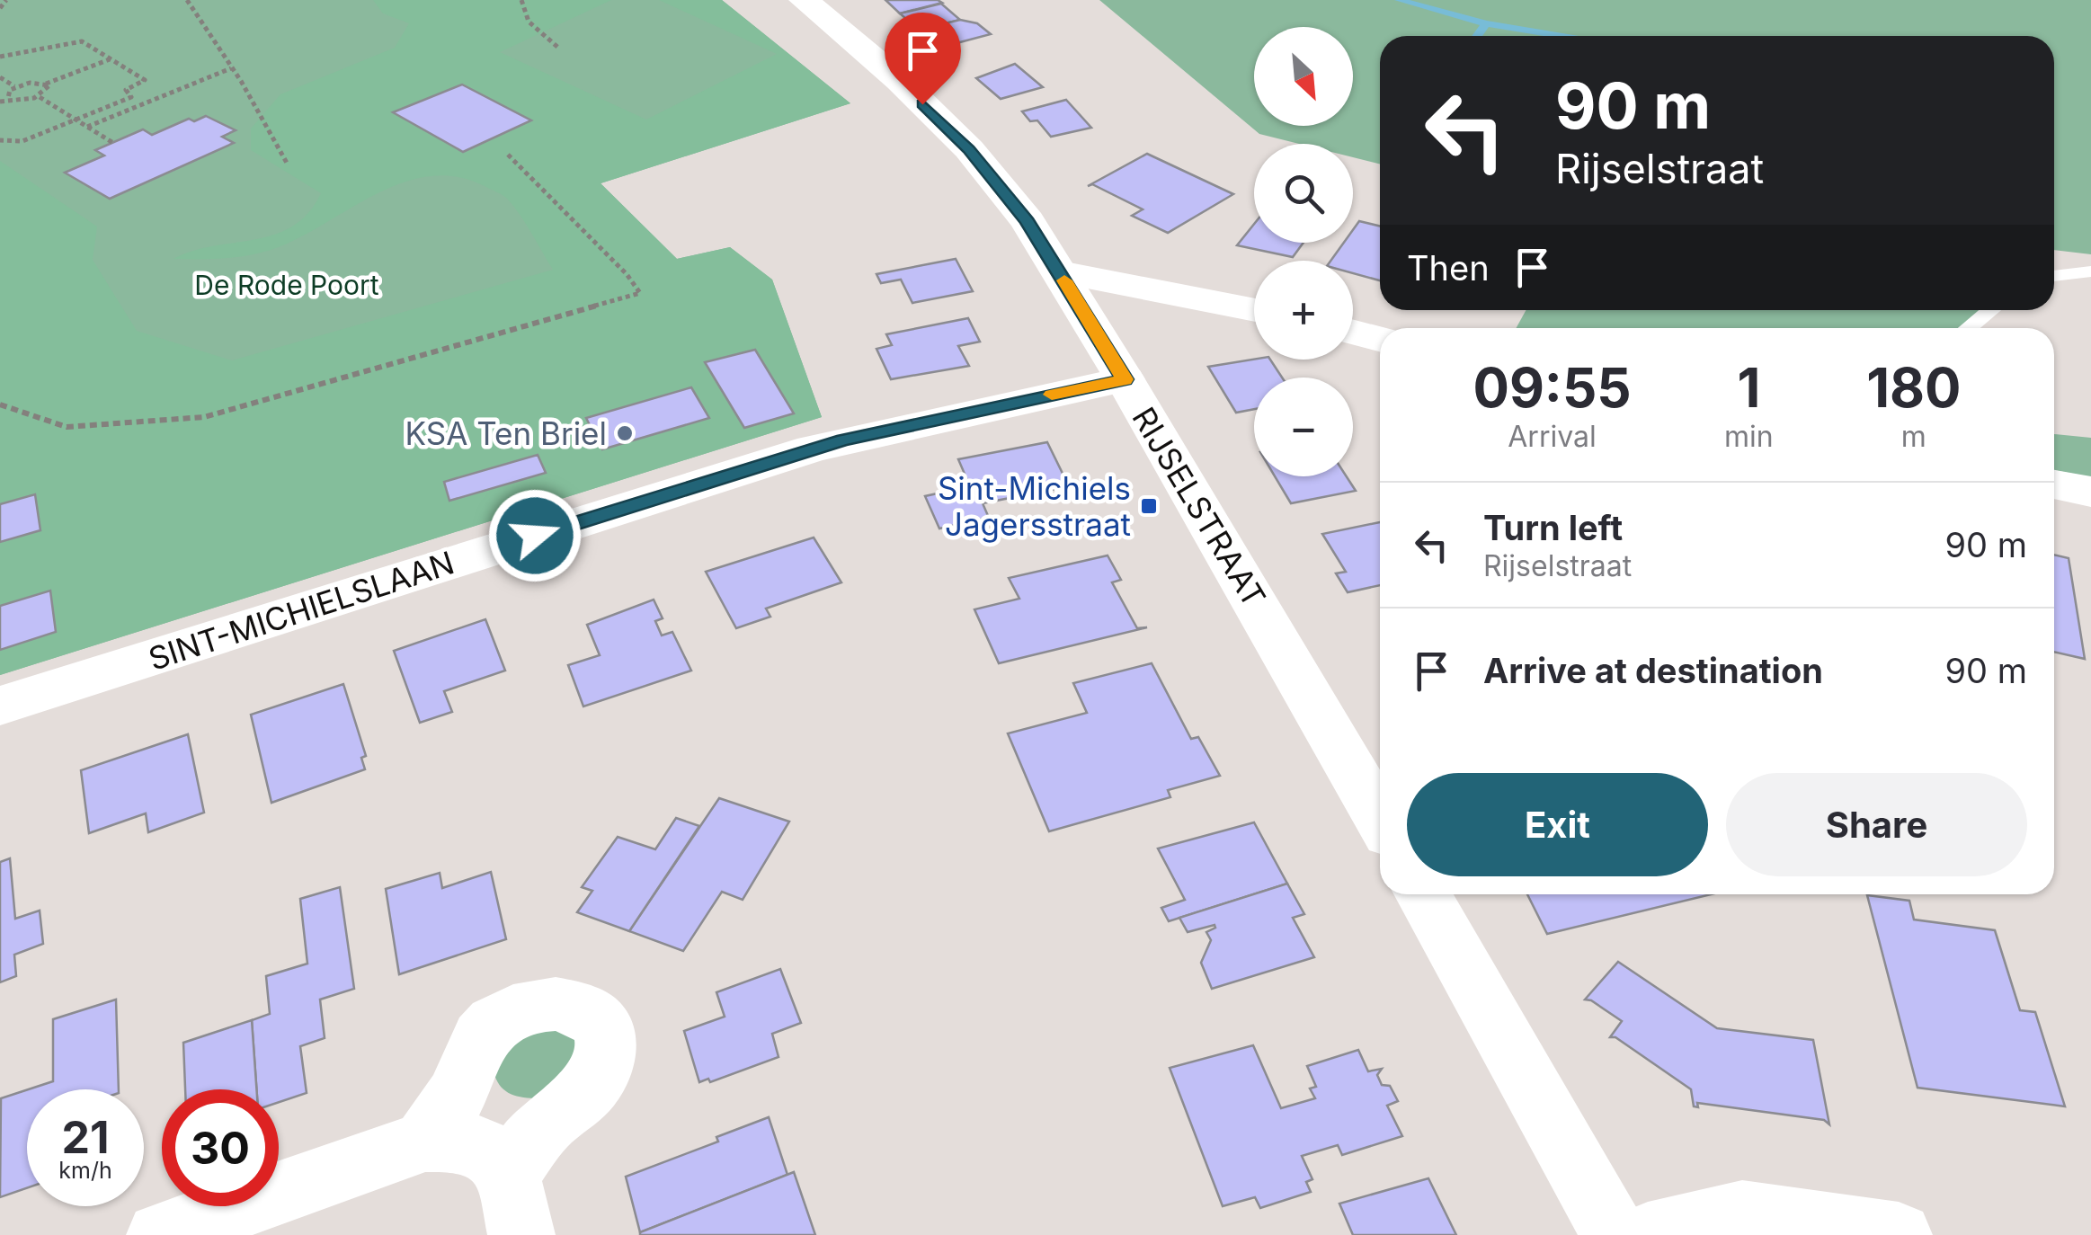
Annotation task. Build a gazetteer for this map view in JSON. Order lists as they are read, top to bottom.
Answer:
{
  "streets": {
    "street": ["RIJSELSTRAAT", "SINT-MICHIELSLAAN"]
  },
  "crossings": [
    ["RIJSELSTRAAT", "SINT-MICHIELSLAAN"]
  ],
  "parks": ["De Rode Poort"],
  "places": {
    "other": ["KSA Ten Briel"],
    "transit": ["Sint-Michiels Jagersstraat"]
  },
  "north": "bottom right",
  "page": {
    "map_buttons": ["+", "−"],
    "turn": ["90 m", "Rijselstraat"],
    "then": "Then",
    "eta": [
      "09:55",
      "Arrival",
      "1",
      "min",
      "180",
      "m"
    ],
    "list": [
      {
        "name": "Turn left",
        "note": "Rijselstraat",
        "value": "90 m"
      },
      {
        "name": "Arrive at destination",
        "value": "90 m"
      }
    ],
    "buttons": ["Exit", "Share"],
    "speed": "21 km/h",
    "limit": "30"
  }
}
